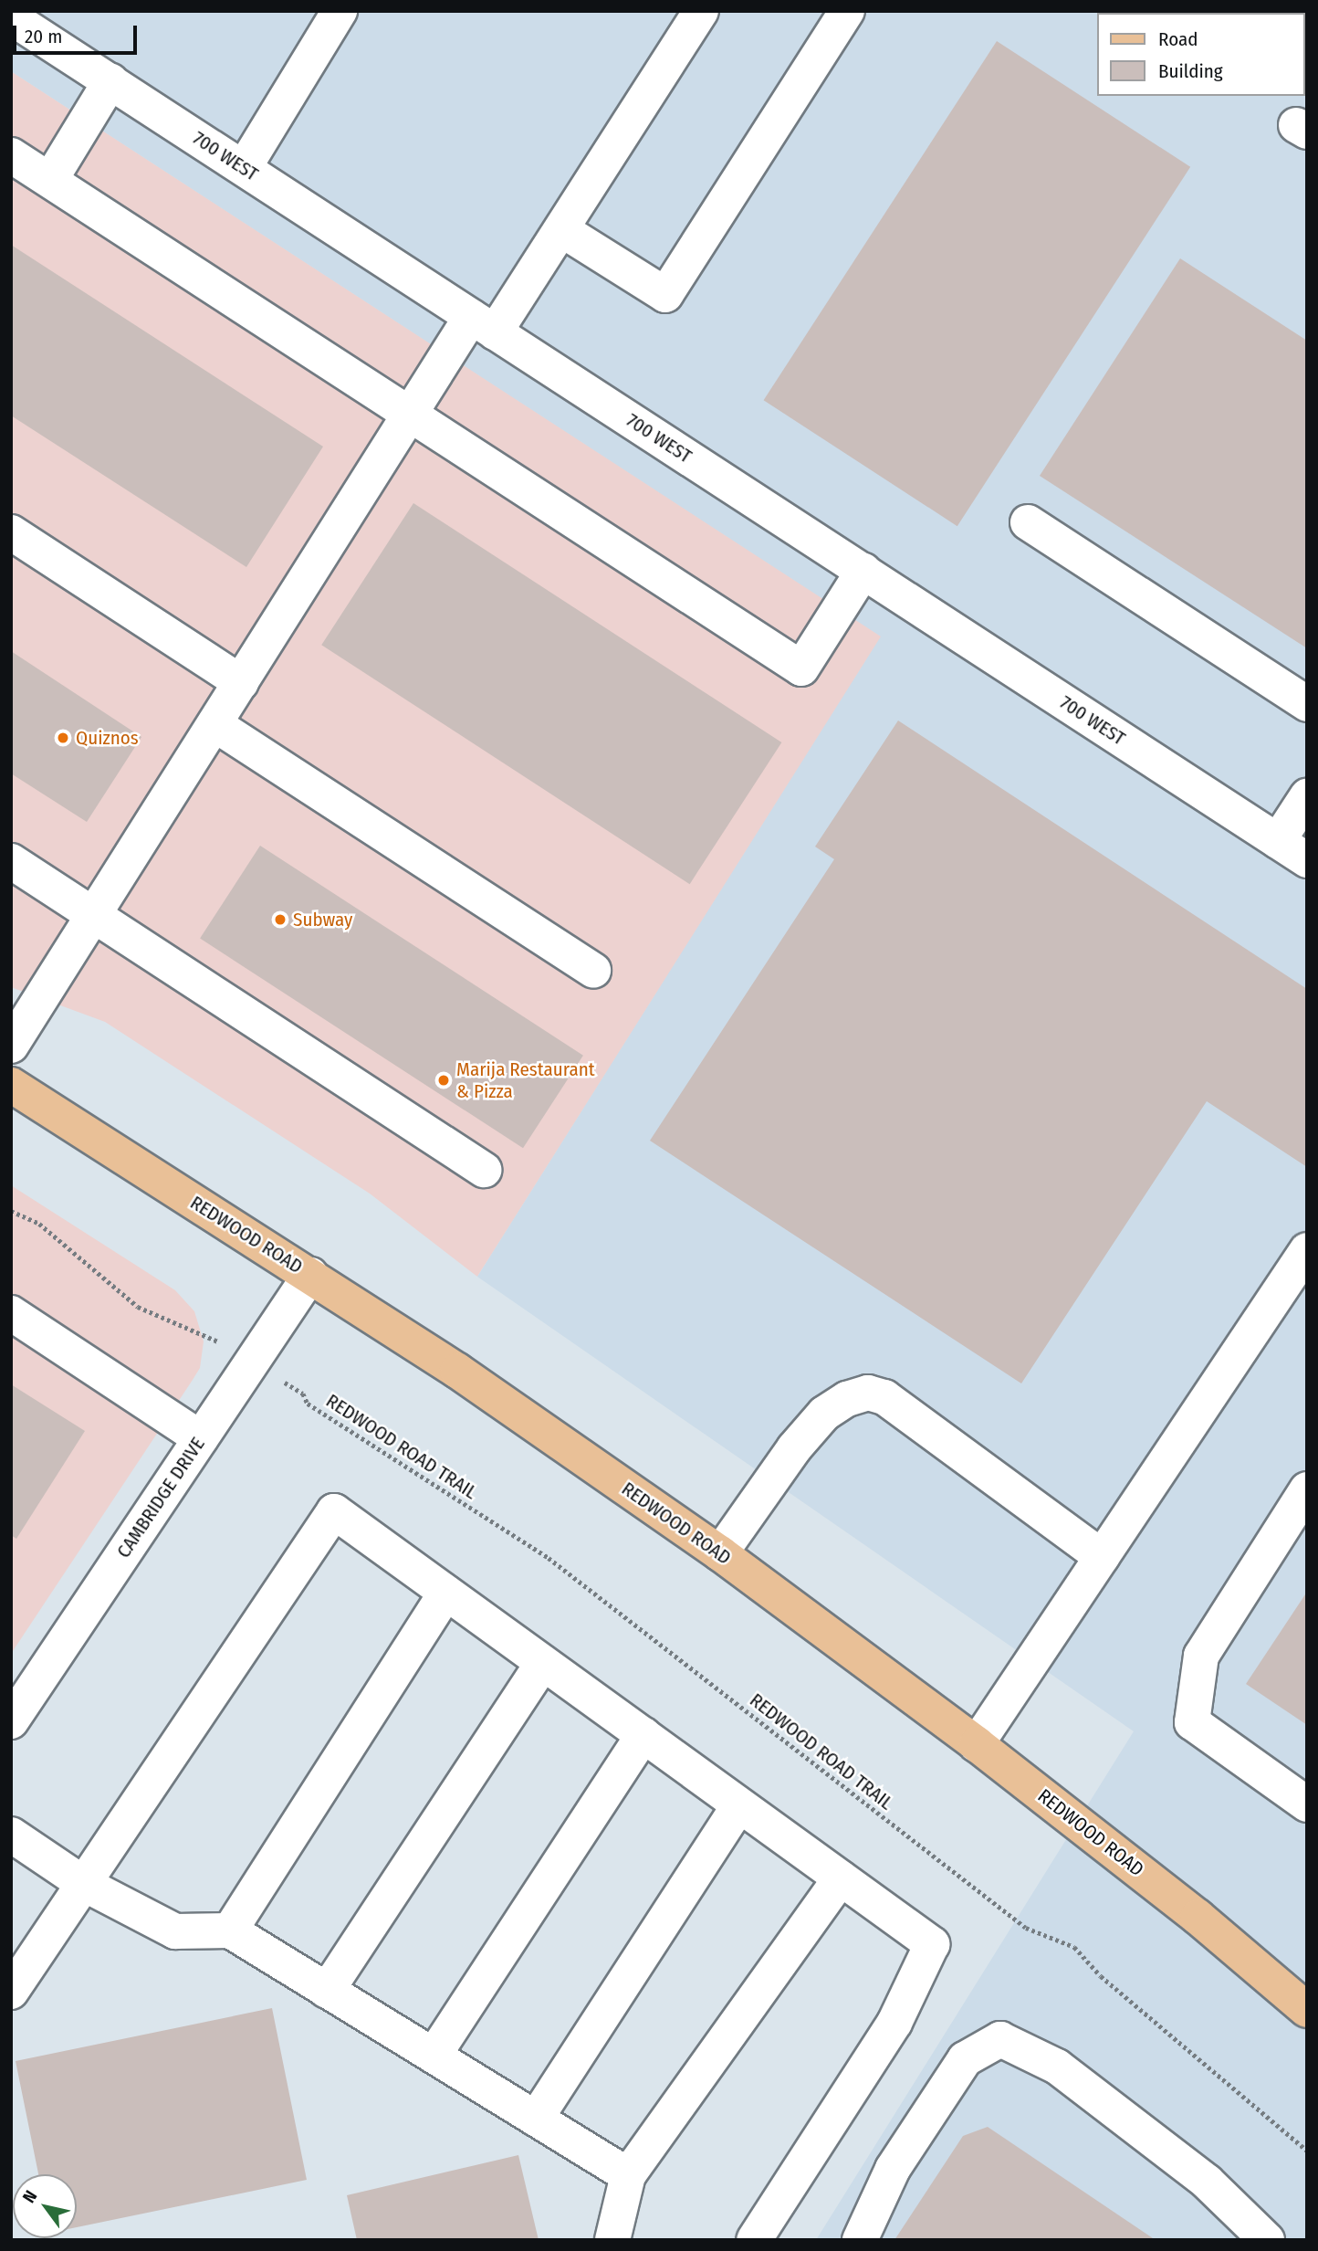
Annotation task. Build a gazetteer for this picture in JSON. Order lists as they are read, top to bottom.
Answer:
{
  "streets": {
    "main road": ["REDWOOD ROAD"],
    "street": ["700 WEST", "CAMBRIDGE DRIVE"],
    "path": ["REDWOOD ROAD TRAIL"]
  },
  "crossings": [
    ["REDWOOD ROAD", "CAMBRIDGE DRIVE"]
  ],
  "places": ["Quiznos", "Subway", "Marija Restaurant & Pizza"],
  "legend": ["Road", "Building"],
  "scale_bar": "20 m",
  "north": "top left"
}
